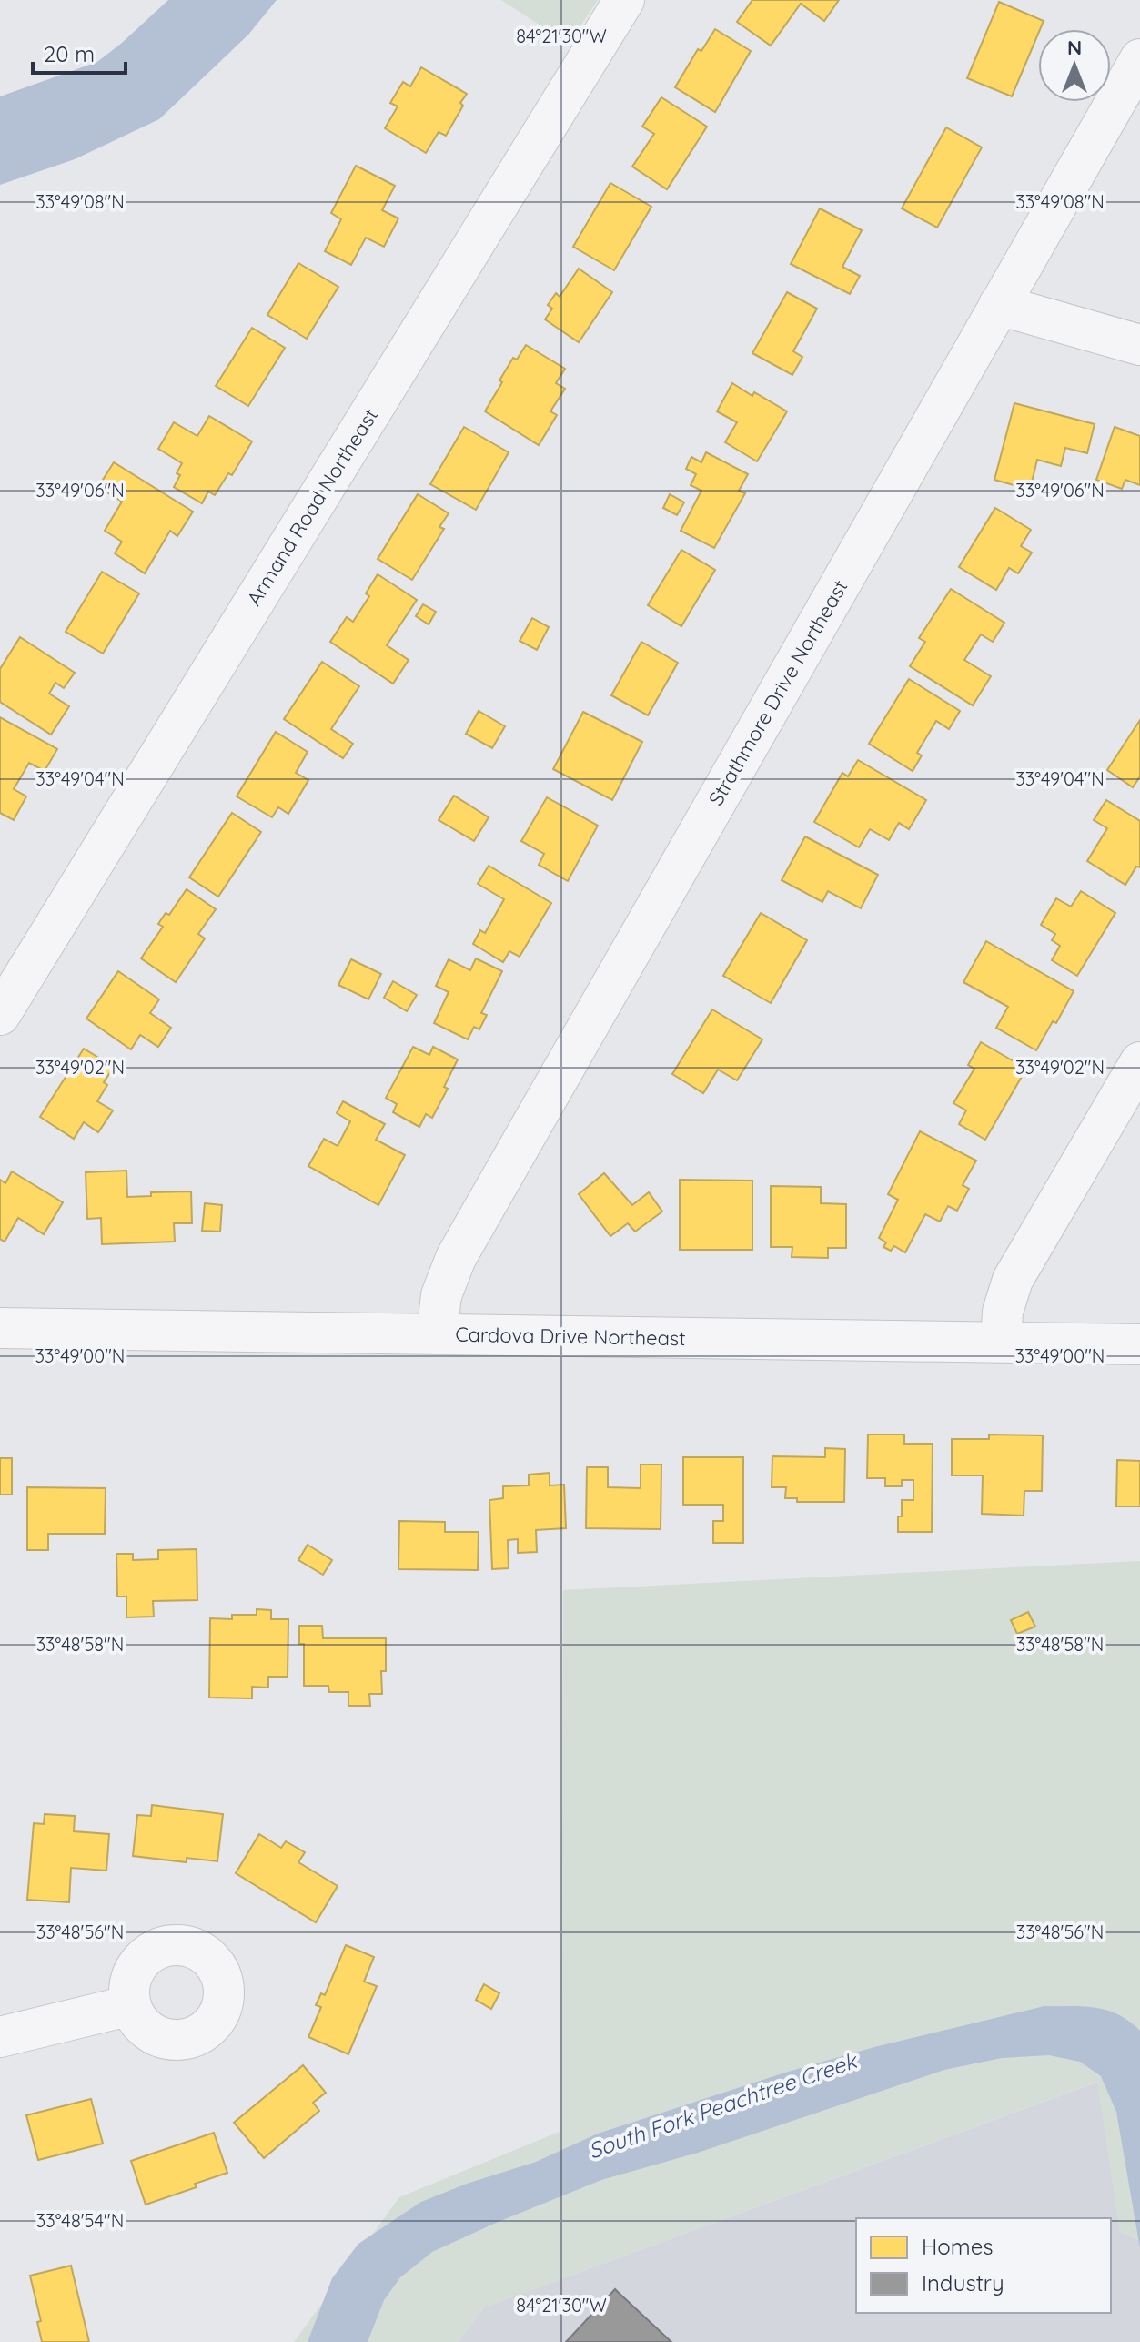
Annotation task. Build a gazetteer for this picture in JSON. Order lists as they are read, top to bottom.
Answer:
{
  "streets": {
    "street": ["Armand Road Northeast", "Strathmore Drive Northeast", "Cardova Drive Northeast"]
  },
  "crossings": [
    ["Strathmore Drive Northeast", "Cardova Drive Northeast"]
  ],
  "water": ["South Fork Peachtree Creek"],
  "legend": ["Homes", "Industry"],
  "scale_bar": "20 m",
  "north": "top",
  "coordinates": [
    "84°21'30\"W",
    "33°49'08\"N",
    "33°49'06\"N",
    "33°49'04\"N",
    "33°49'02\"N",
    "33°49'00\"N",
    "33°48'58\"N",
    "33°48'56\"N",
    "33°48'54\"N"
  ]
}
